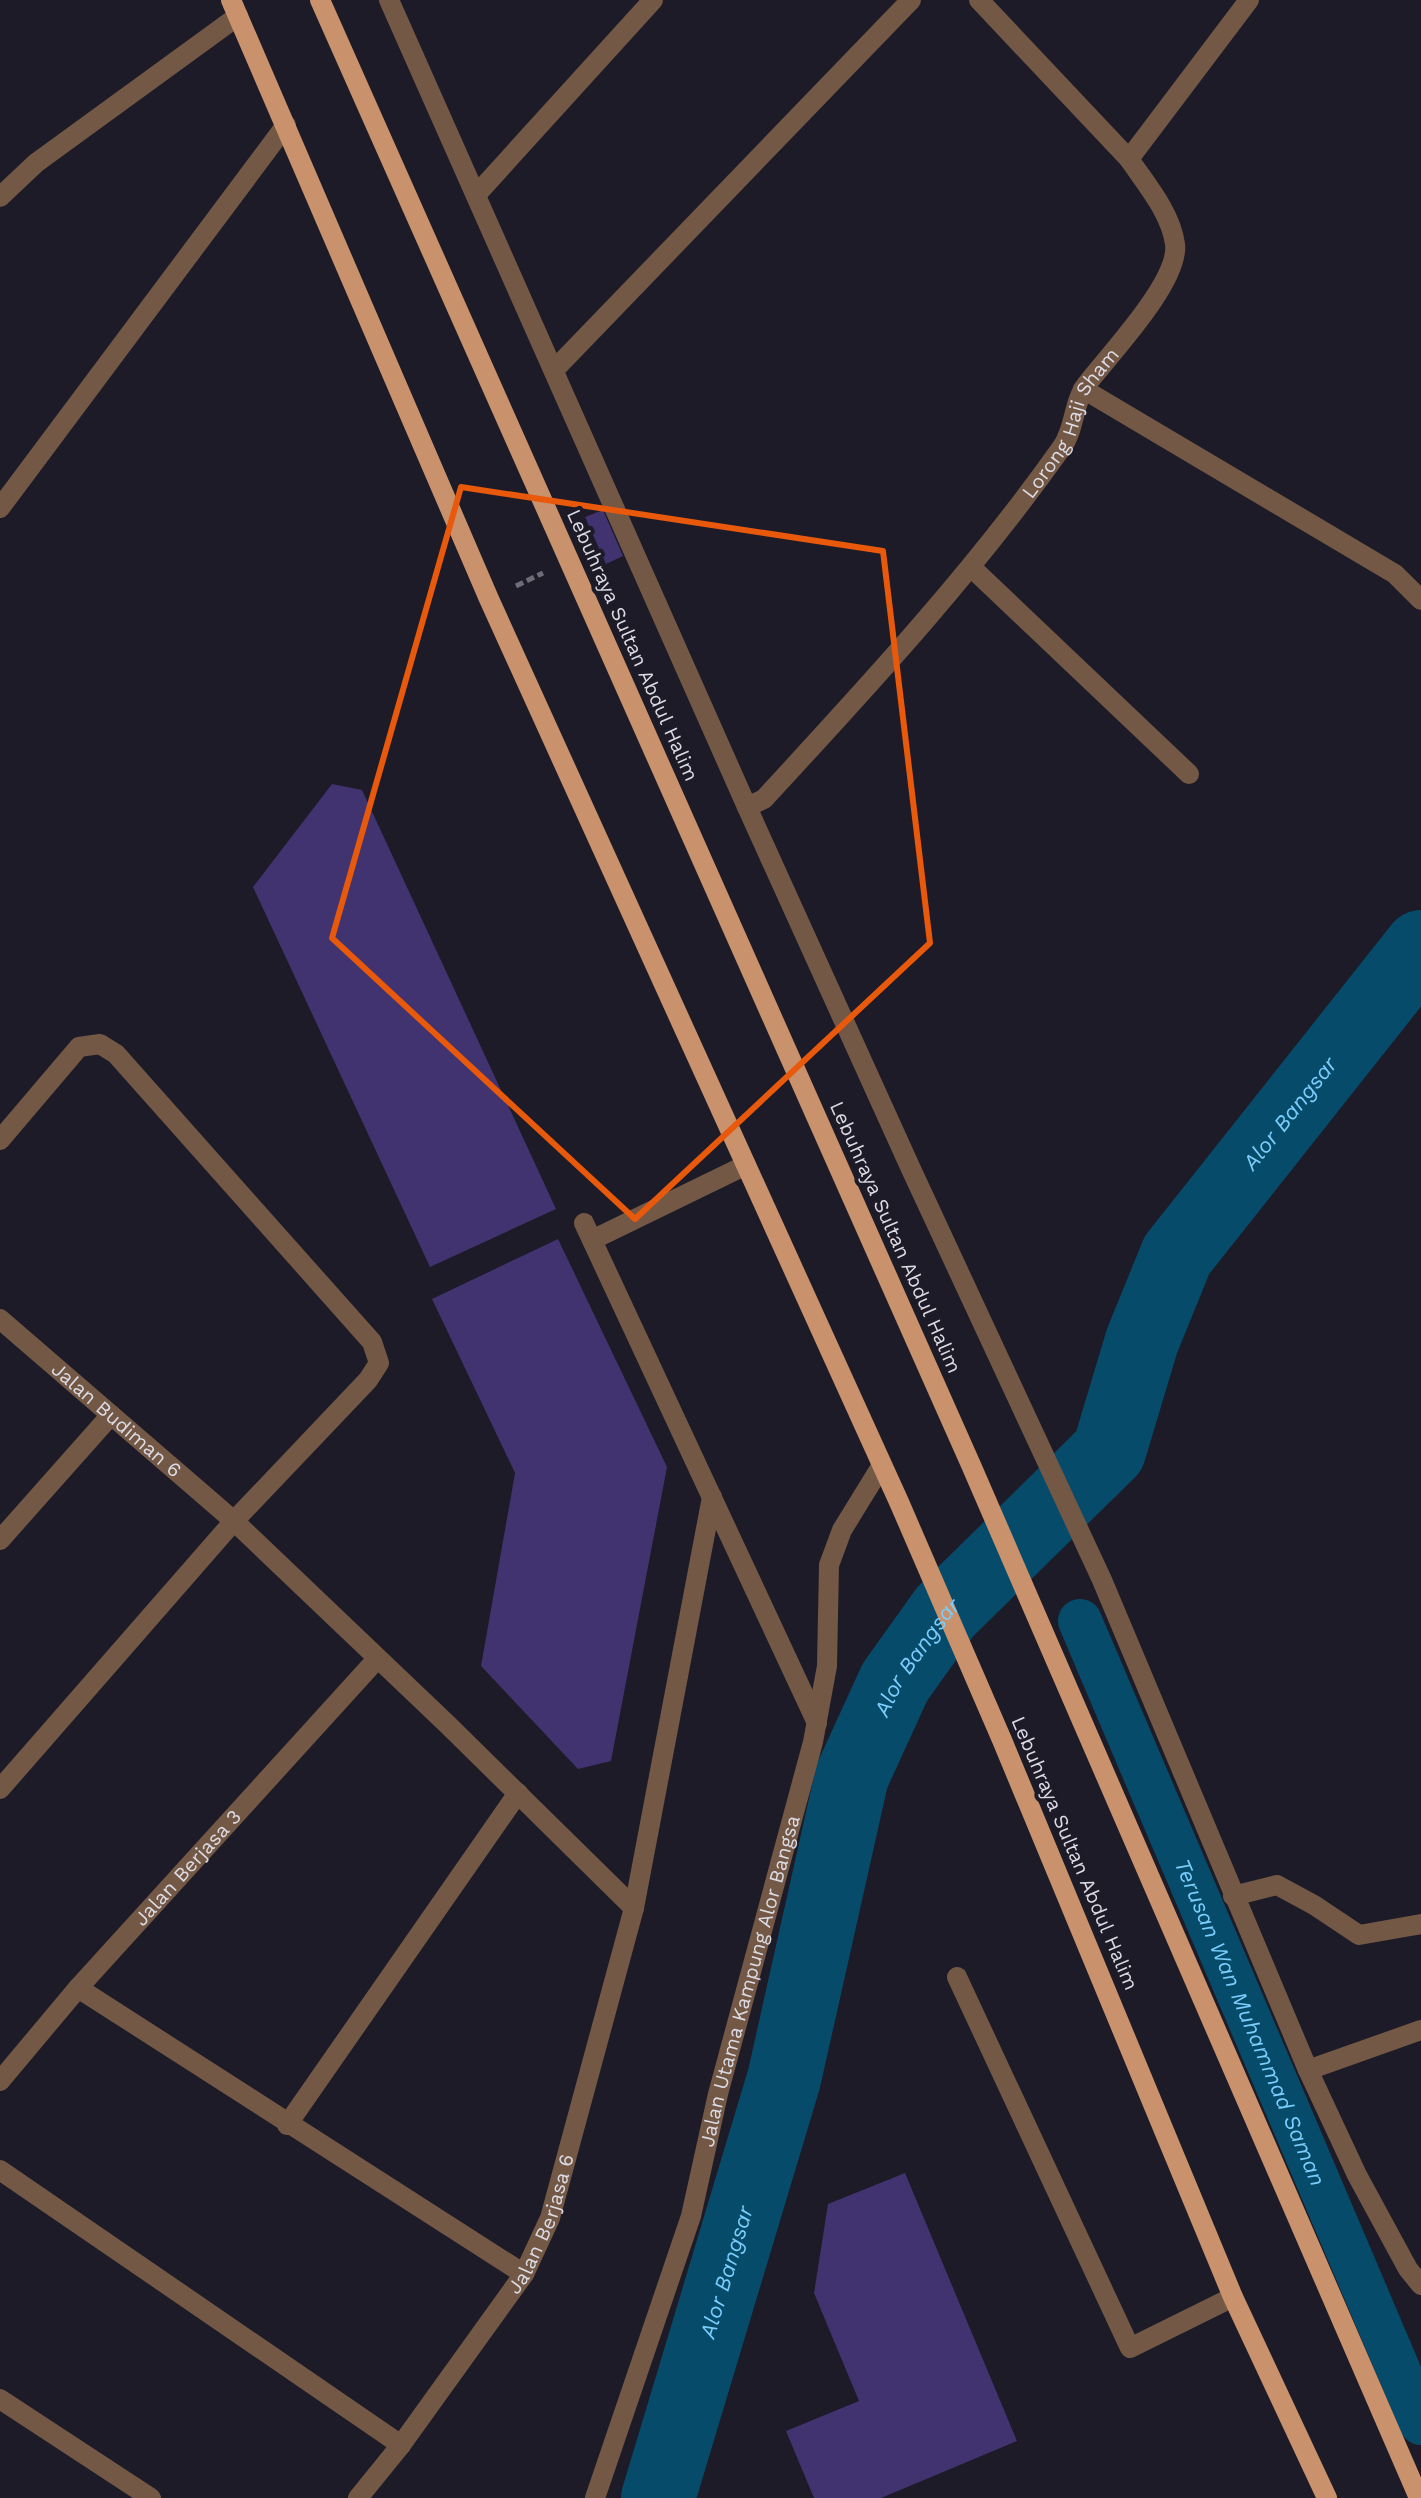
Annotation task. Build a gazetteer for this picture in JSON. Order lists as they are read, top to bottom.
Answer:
{
  "streets": {
    "main road": ["Lebuhraya Sultan Abdul Halim"],
    "street": [
      "Lorong Haji Sham",
      "Jalan Budiman 6",
      "Jalan Berjasa 3",
      "Jalan Utama Kampung Alor Bangsa",
      "Jalan Berjasa 6"
    ]
  },
  "crossings": [
    ["Lebuhraya Sultan Abdul Halim", "Jalan Utama Kampung Alor Bangsa"],
    ["Jalan Budiman 6", "Jalan Berjasa 3"],
    ["Jalan Budiman 6", "Jalan Berjasa 6"]
  ],
  "water": ["Alor Bangsar", "Terusan Wan Muhammad Saman"]
}
